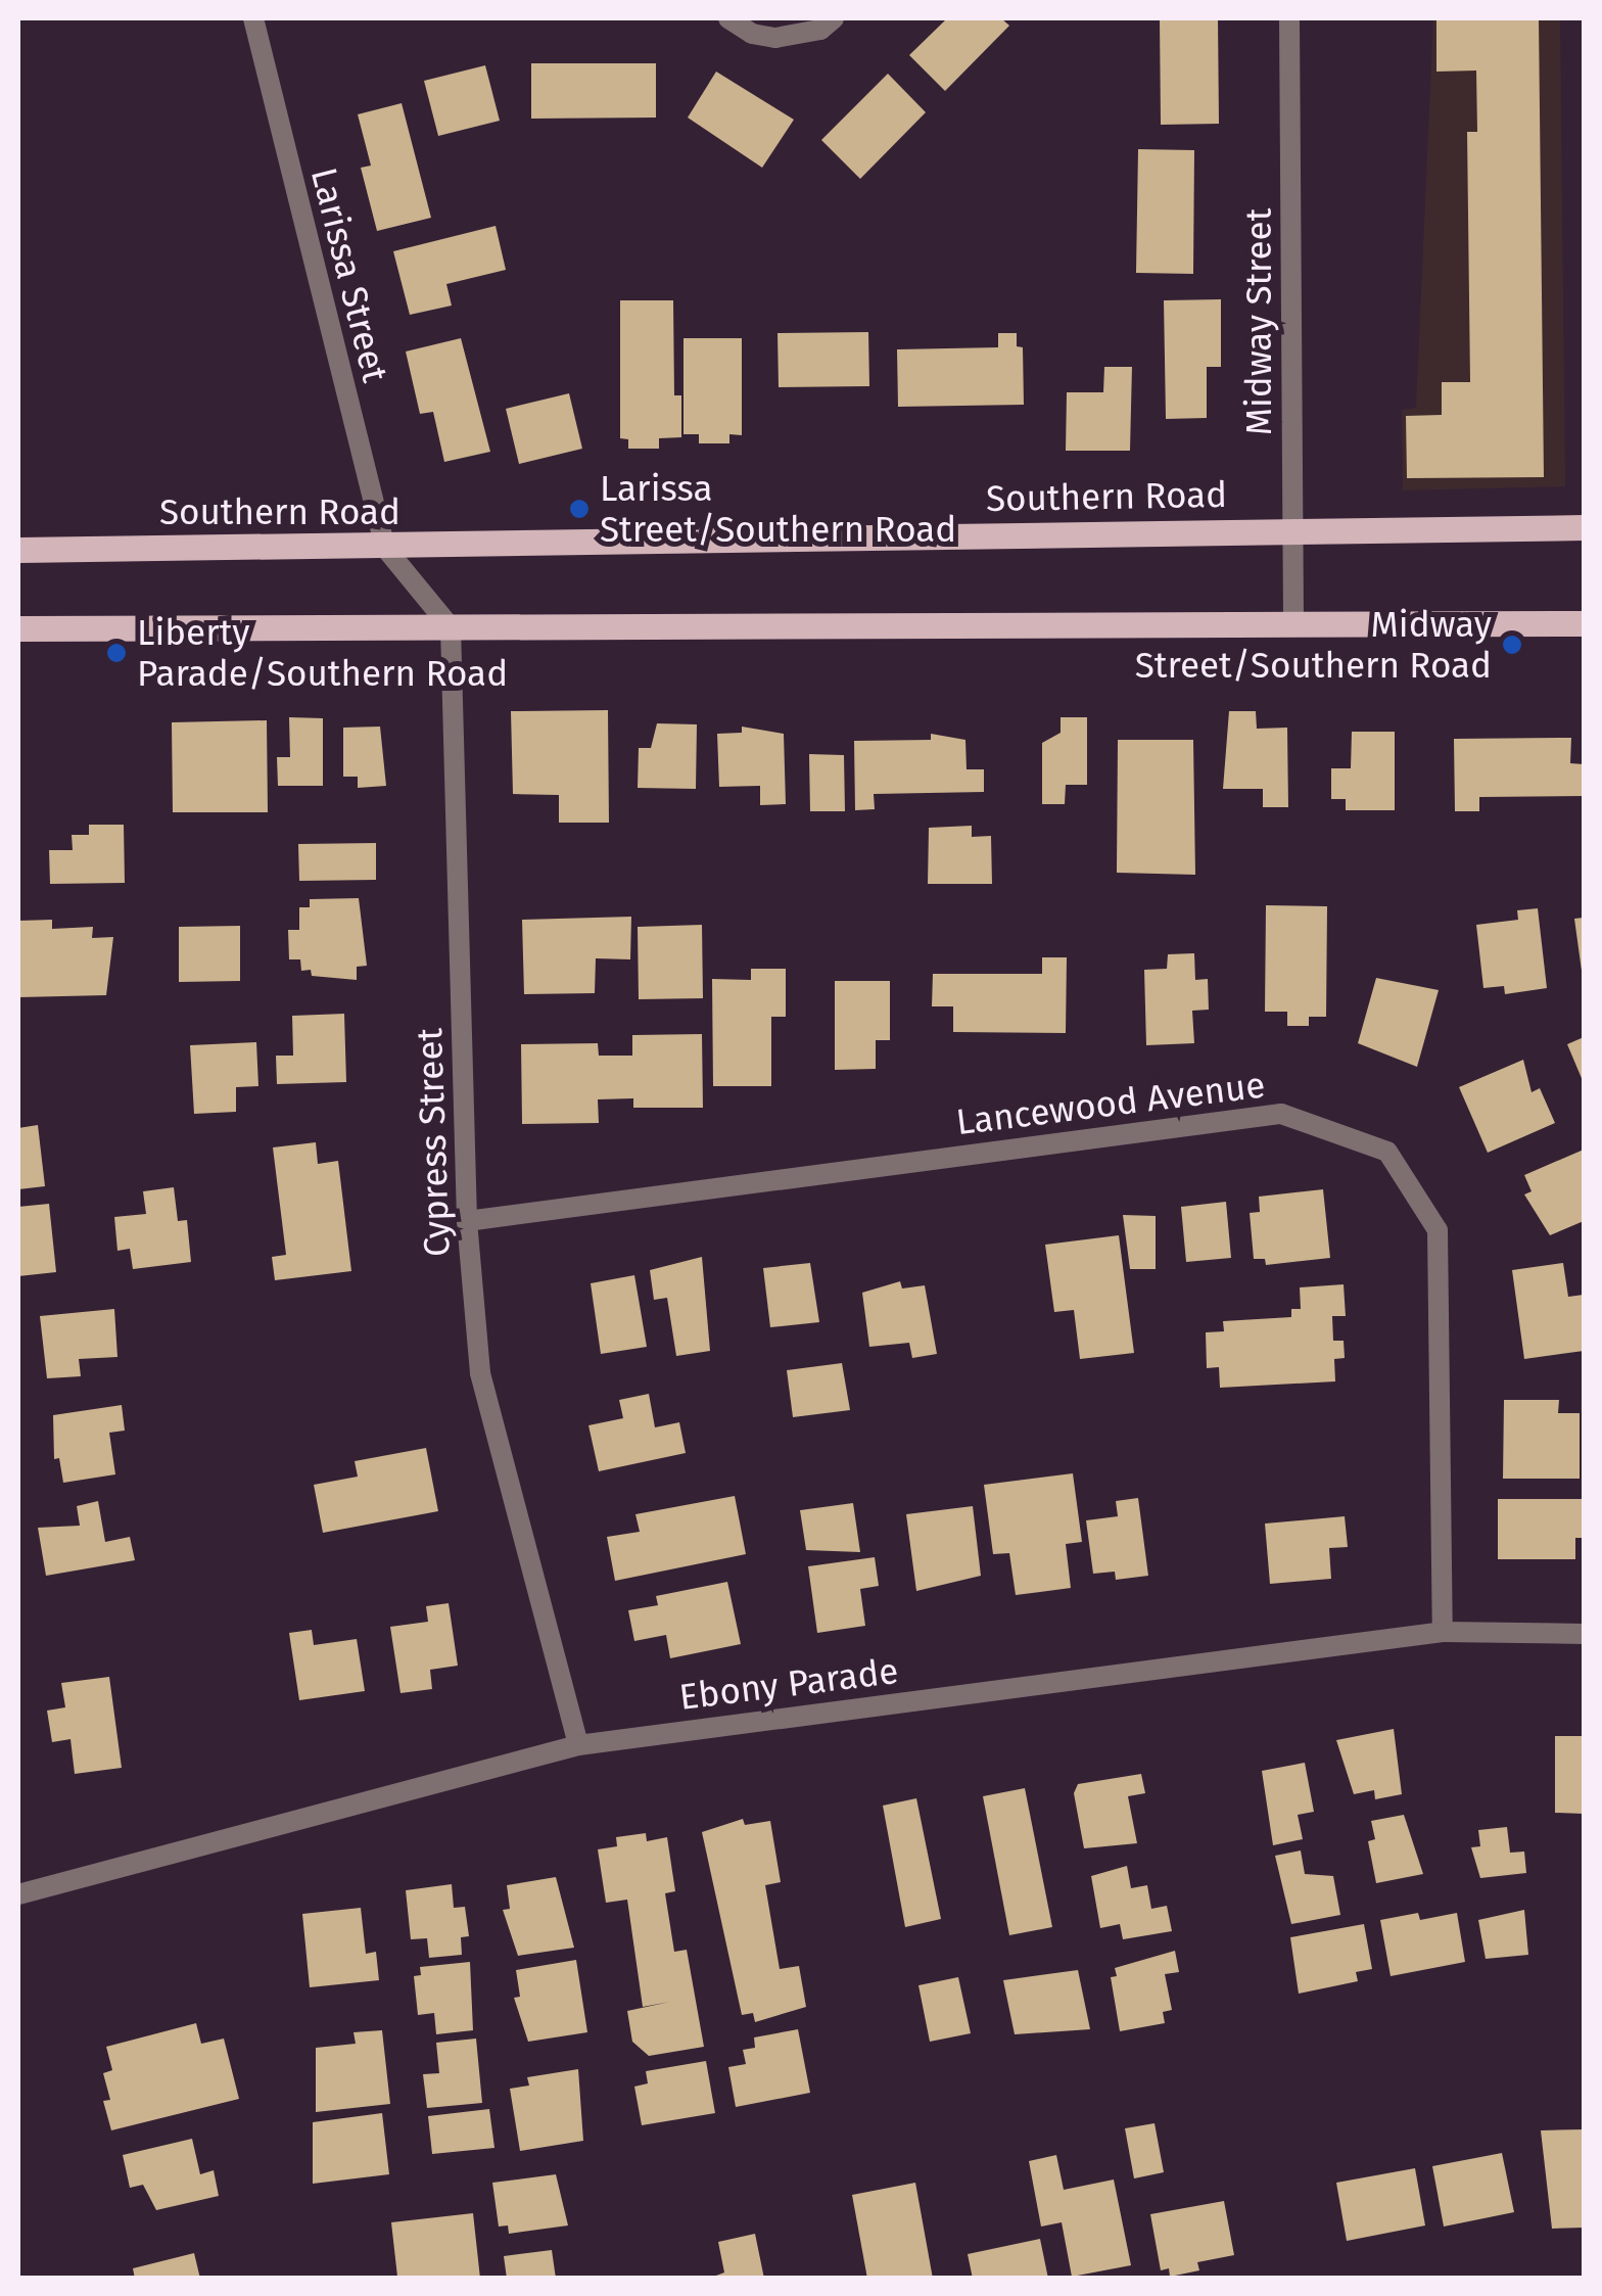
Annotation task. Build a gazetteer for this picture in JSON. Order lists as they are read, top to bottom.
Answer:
{
  "streets": {
    "main road": ["Southern Road"],
    "street": [
      "Larissa Street",
      "Midway Street",
      "Lancewood Avenue",
      "Cypress Street",
      "Ebony Parade"
    ]
  },
  "crossings": [
    ["Larissa Street", "Southern Road"],
    ["Midway Street", "Southern Road"],
    ["Lancewood Avenue", "Cypress Street"],
    ["Lancewood Avenue", "Ebony Parade"],
    ["Cypress Street", "Ebony Parade"]
  ],
  "places": ["Larissa Street/Southern Road", "Midway Street/Southern Road", "Liberty Parade/Southern Road"]
}
